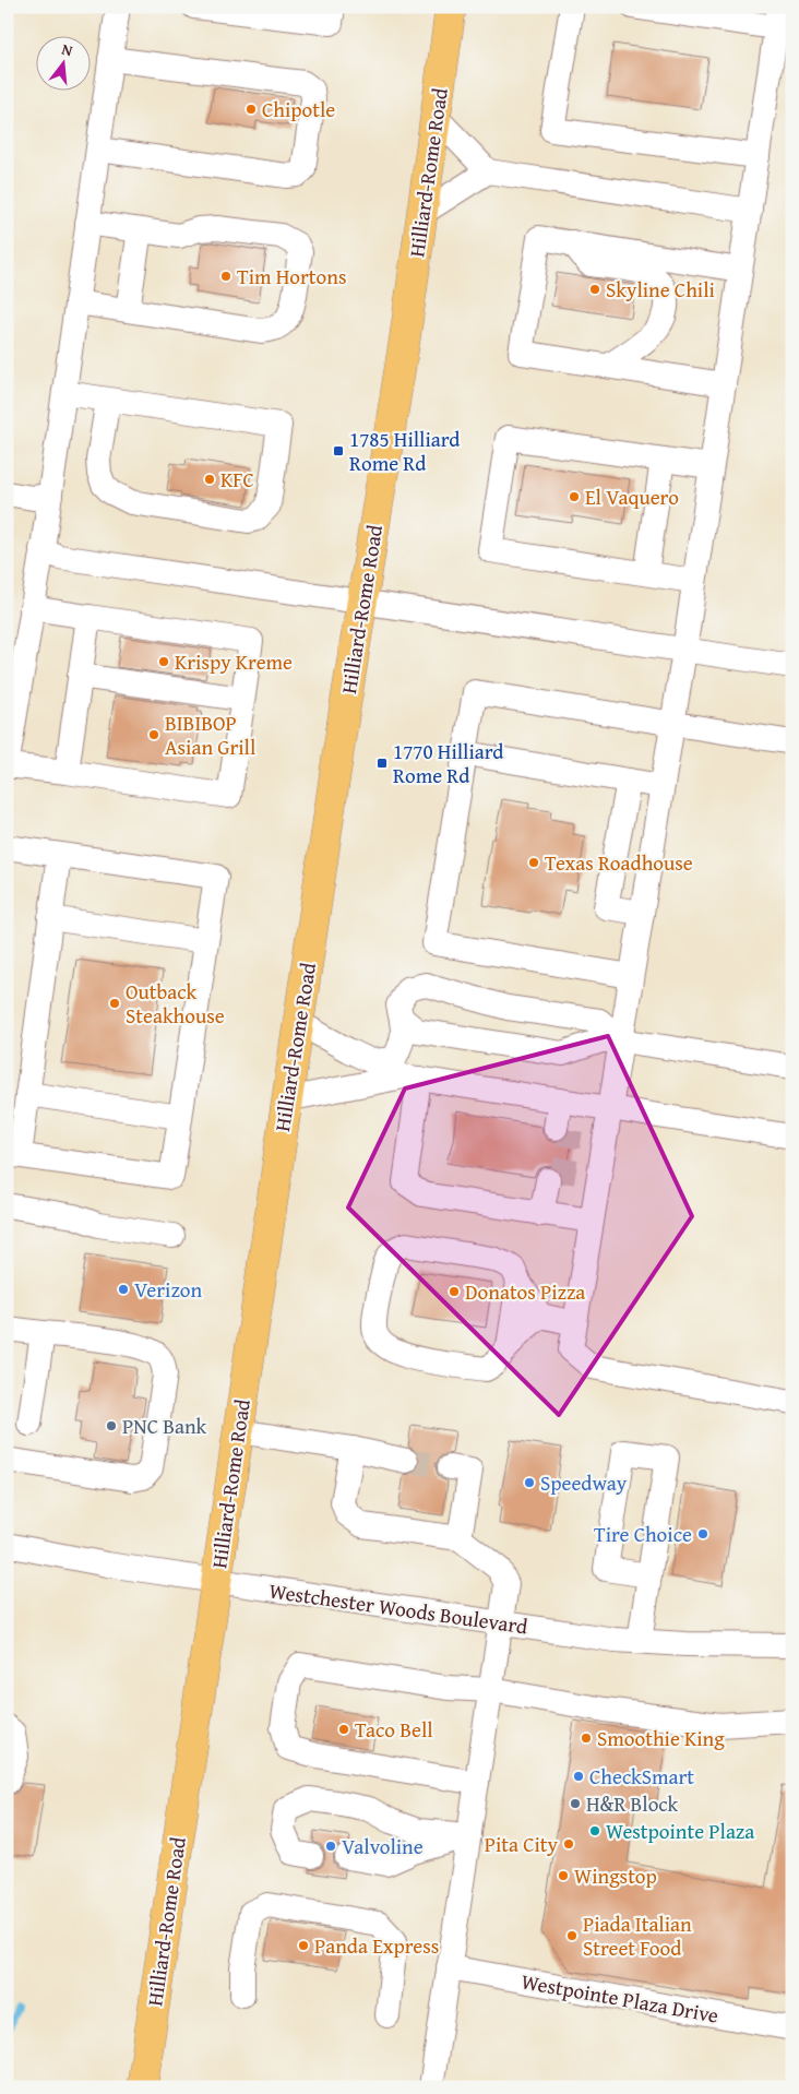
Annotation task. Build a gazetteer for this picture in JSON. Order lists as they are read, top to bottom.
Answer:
{
  "streets": {
    "main road": ["Hilliard-Rome Road"],
    "street": ["Westchester Woods Boulevard", "Westpointe Plaza Drive"]
  },
  "crossings": [
    ["Hilliard-Rome Road", "Westchester Woods Boulevard"]
  ],
  "places": {
    "other": [
      "Chipotle",
      "Tim Hortons",
      "Skyline Chili",
      "KFC",
      "El Vaquero",
      "Krispy Kreme",
      "BIBIBOP Asian Grill",
      "Texas Roadhouse",
      "Outback Steakhouse",
      "Verizon",
      "Donatos Pizza",
      "PNC Bank",
      "Speedway",
      "Tire Choice",
      "Taco Bell",
      "Smoothie King",
      "CheckSmart",
      "H&R Block",
      "Westpointe Plaza",
      "Pita City",
      "Valvoline",
      "Wingstop",
      "Piada Italian Street Food",
      "Panda Express"
    ],
    "transit": ["1785 Hilliard Rome Rd", "1770 Hilliard Rome Rd"]
  },
  "north": "top"
}
